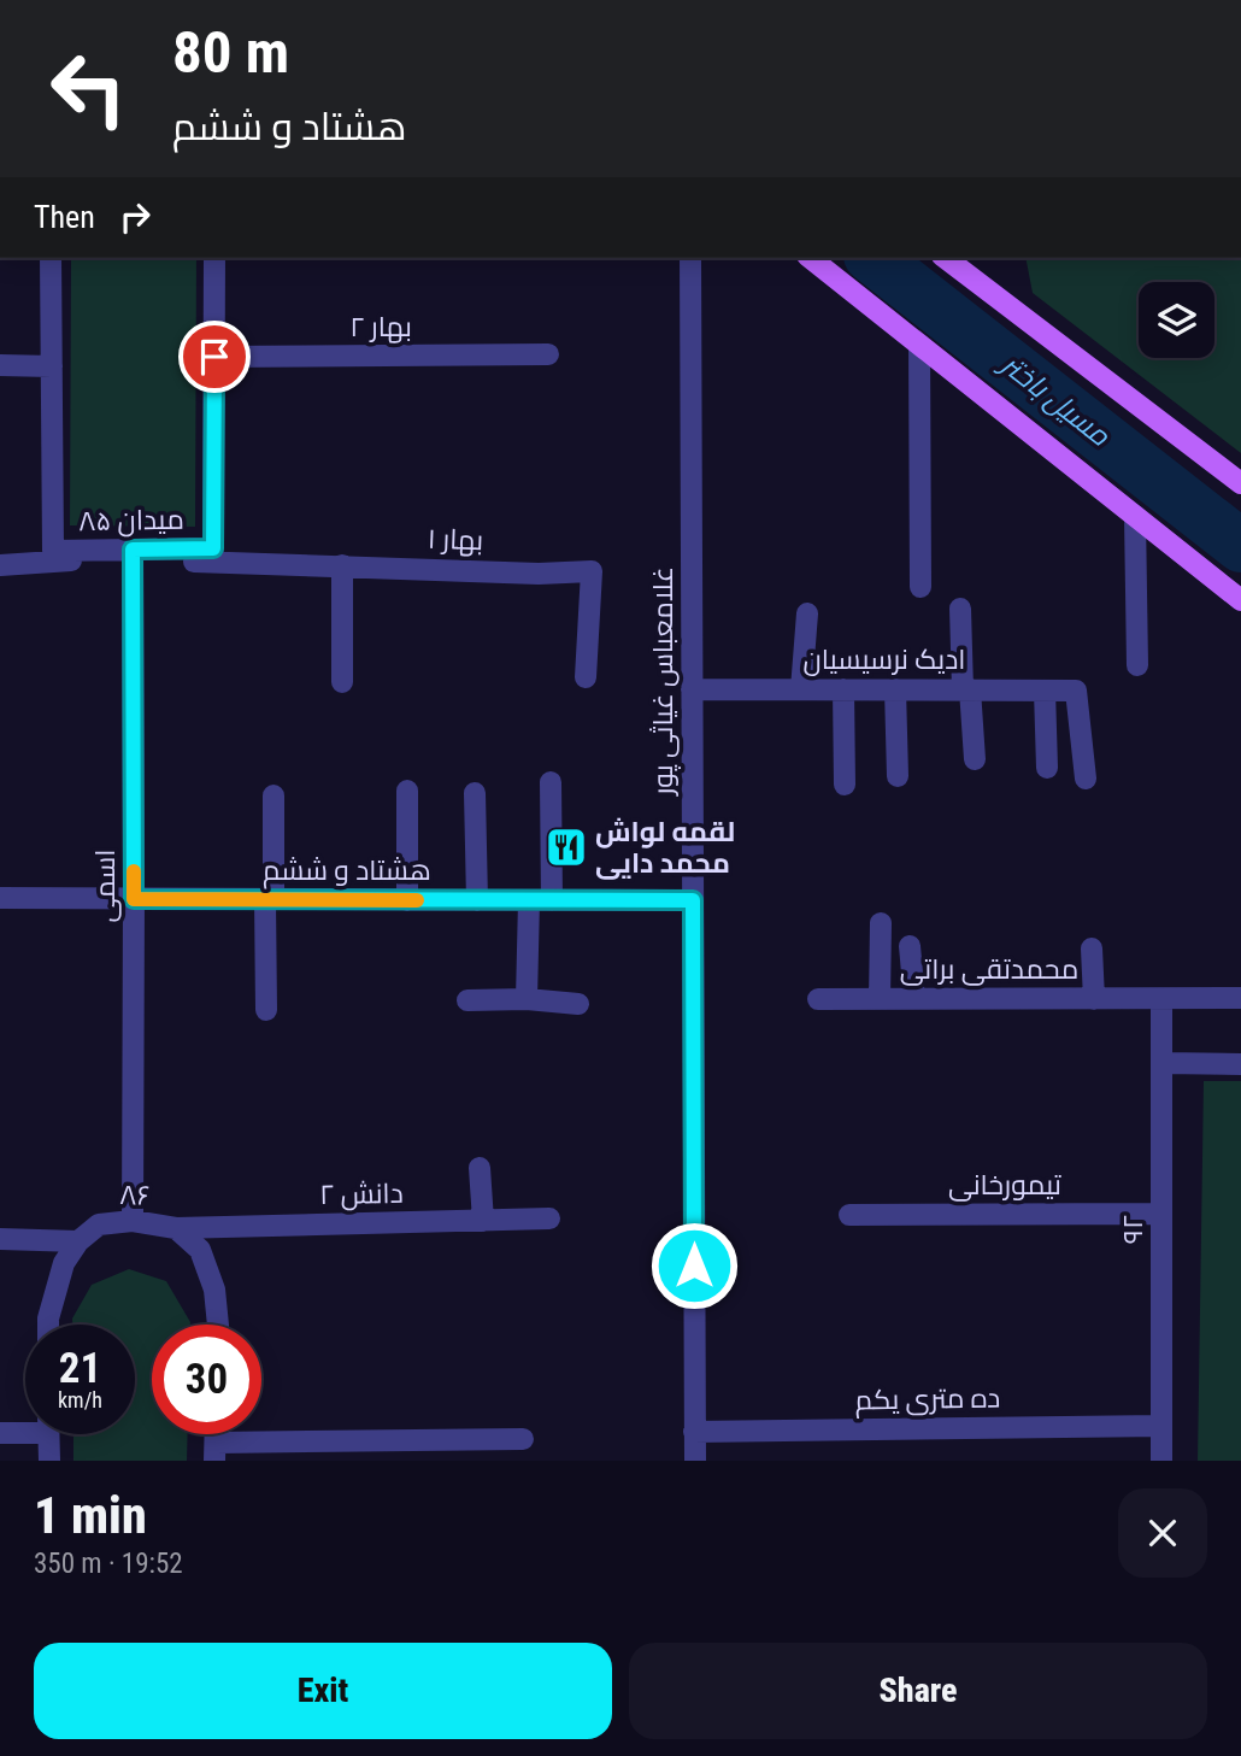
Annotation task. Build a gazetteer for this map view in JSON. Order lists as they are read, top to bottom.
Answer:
{
  "streets": {
    "street": [
      "بهار ۲",
      "میدان ۸۵",
      "بهار ۱",
      "ادیک نرسیسیان",
      "غلامعباس غیاثی پور",
      "هشتاد و ششم",
      "اسمی",
      "محمدتقی براتی",
      "تیمورخانی",
      "دانش ۲",
      "۸۶",
      "۹۲",
      "ده متری یکم"
    ]
  },
  "crossings": [
    ["بهار ۲", "میدان ۸۵"],
    ["میدان ۸۵", "بهار ۱"],
    ["میدان ۸۵", "اسمی"],
    ["بهار ۱", "اسمی"],
    ["ادیک نرسیسیان", "غلامعباس غیاثی پور"],
    ["غلامعباس غیاثی پور", "هشتاد و ششم"],
    ["غلامعباس غیاثی پور", "ده متری یکم"],
    ["هشتاد و ششم", "اسمی"],
    ["اسمی", "۸۶"],
    ["محمدتقی براتی", "۹۲"],
    ["تیمورخانی", "۹۲"],
    ["دانش ۲", "۸۶"],
    ["۹۲", "ده متری یکم"]
  ],
  "water": ["مسیل باختر"],
  "places": {
    "restaurant": ["لقمه لواش محمد دايى"]
  },
  "page": {
    "turn": ["80 m", "هشتاد و ششم"],
    "then": "Then",
    "speed": "21 km/h",
    "limit": "30",
    "heading": ["1 min", "350 m · 19:52"],
    "buttons": ["Exit", "Share"]
  }
}
